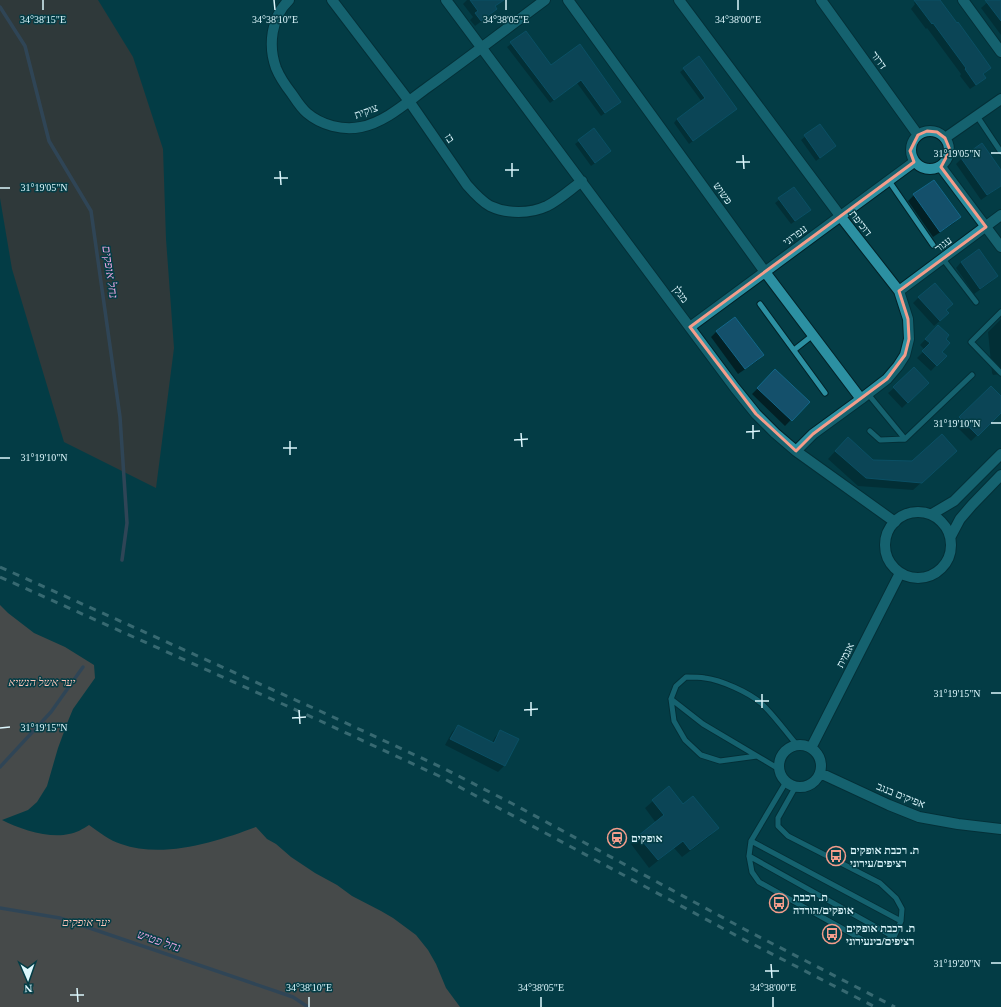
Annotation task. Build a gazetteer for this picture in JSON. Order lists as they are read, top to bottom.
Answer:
{
  "streets": {
    "street": [
      "דרור",
      "צוקית",
      "בז",
      "פשוש",
      "דוכיפת",
      "עפרוני",
      "עגור",
      "מגלן",
      "אגמית",
      "אפיקים בנגב"
    ]
  },
  "crossings": [
    ["דרור", "עפרוני"],
    ["צוקית", "בז"],
    ["צוקית", "מגלן"],
    ["בז", "מגלן"],
    ["פשוש", "דוכיפת"],
    ["פשוש", "עפרוני"],
    ["דוכיפת", "עפרוני"],
    ["דוכיפת", "עגור"],
    ["דוכיפת", "מגלן"],
    ["עפרוני", "מגלן"],
    ["מגלן", "אגמית"],
    ["אגמית", "אפיקים בנגב"]
  ],
  "water": ["נחל אופקים", "נחל פטיש"],
  "parks": ["יער אשל הנשיא", "יער אופקים"],
  "places": {
    "station": ["אופקים"],
    "bus stop": ["ת. רכבת אופקים רציפים/עירוני", "ת. רכבת אופקים/הורדה", "ת. רכבת אופקים רציפים/בינעירוני"]
  },
  "north": "bottom",
  "coordinates": [
    "34°38'15\"E",
    "34°38'10\"E",
    "34°38'05\"E",
    "34°38'00\"E",
    "31°19'05\"N",
    "31°19'10\"N",
    "31°19'15\"N",
    "31°19'20\"N"
  ]
}
